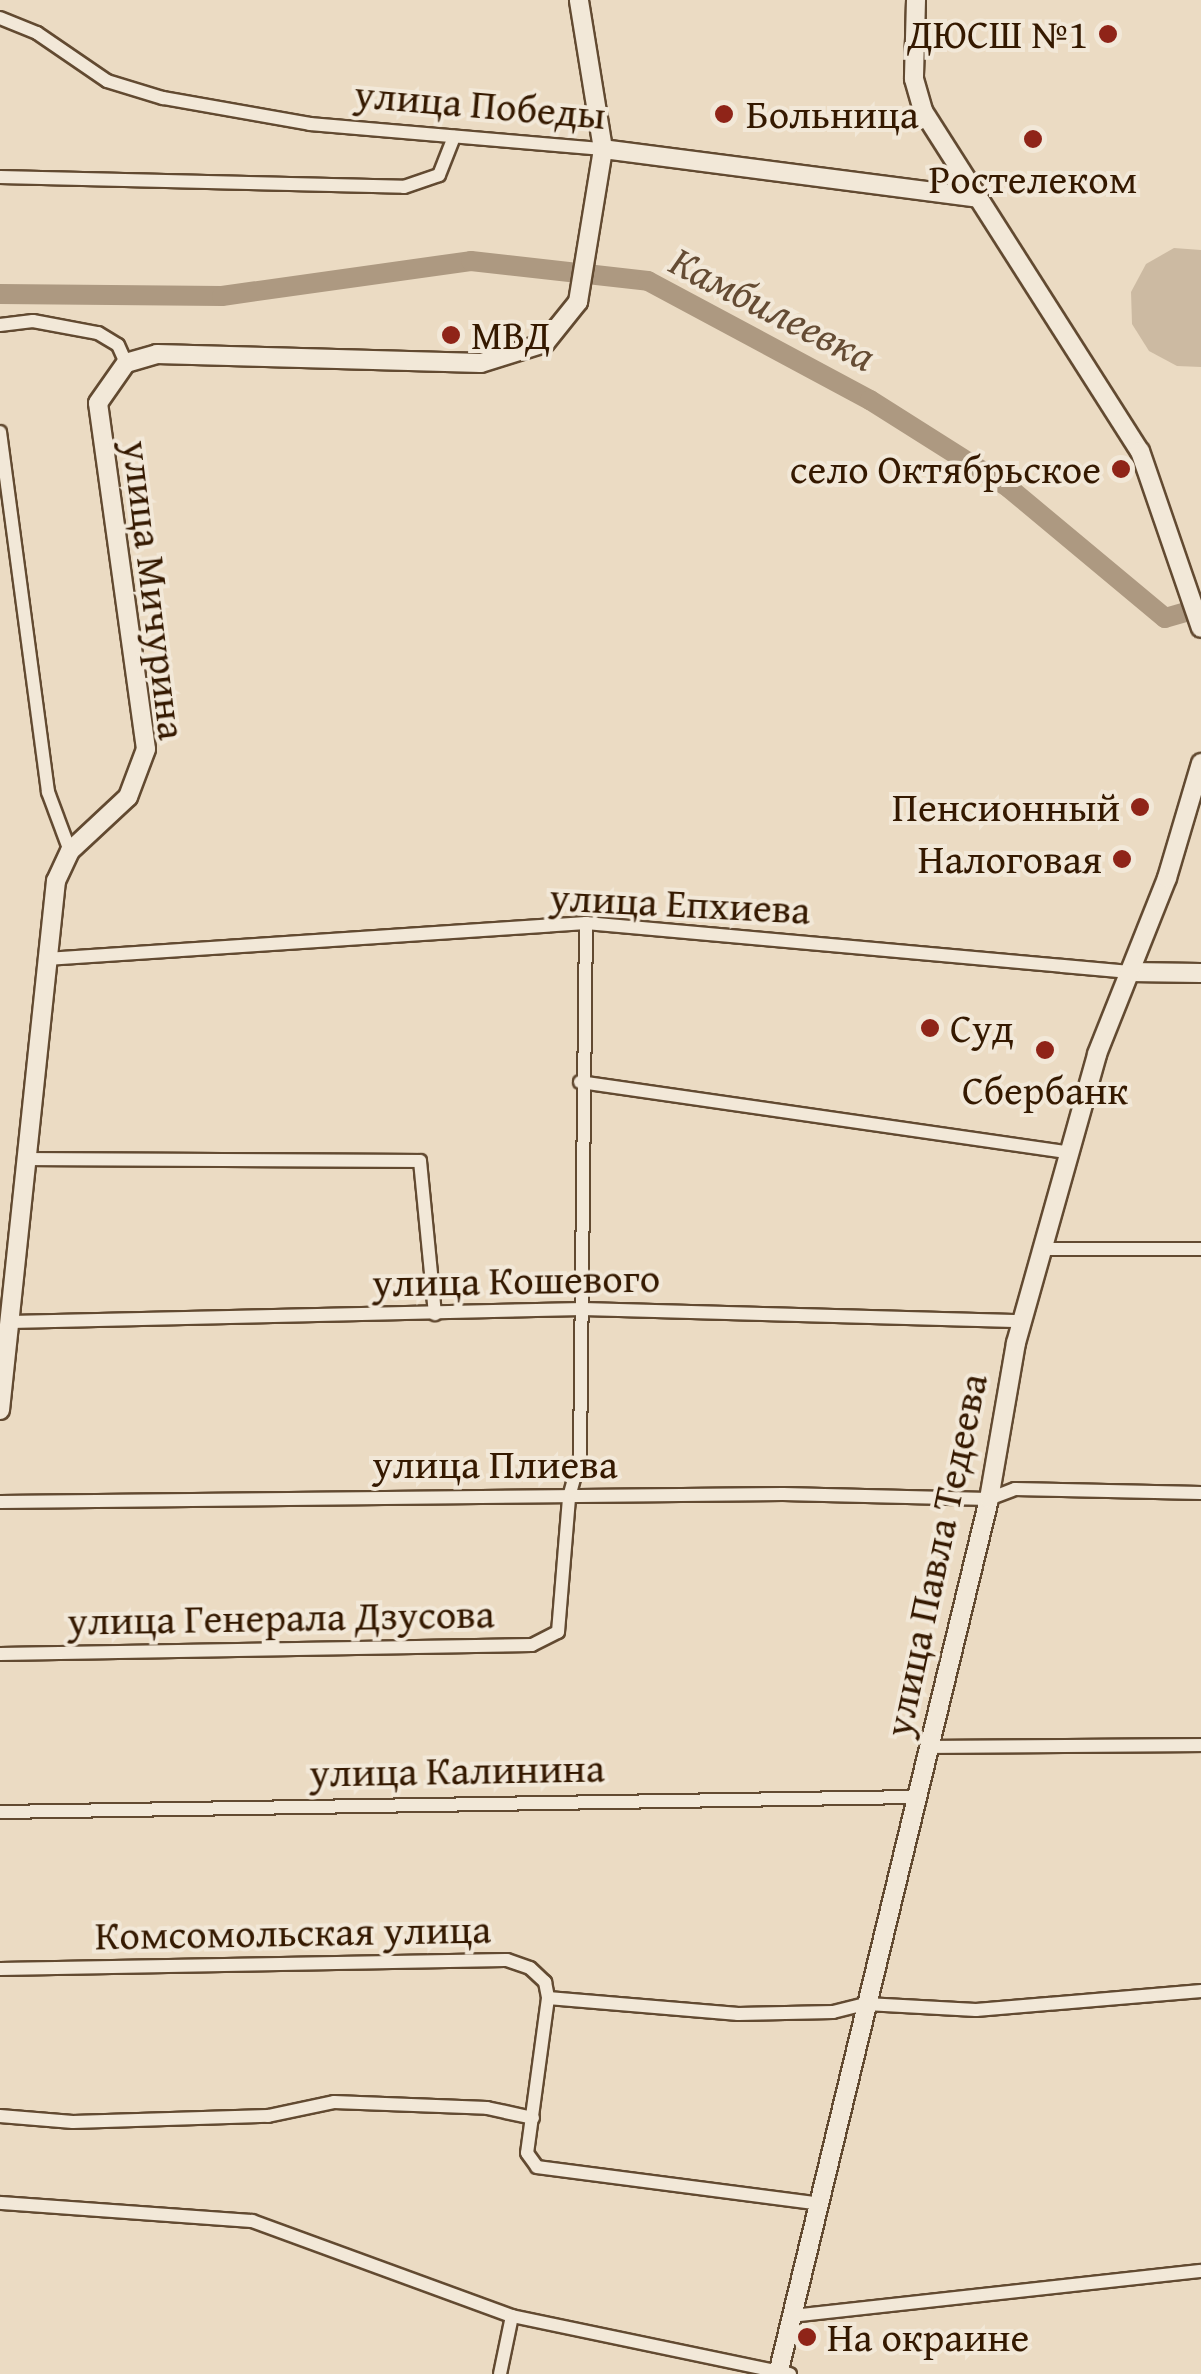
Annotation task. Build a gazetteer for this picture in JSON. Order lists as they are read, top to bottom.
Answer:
{
  "streets": {
    "main road": ["улица Победы", "улица Мичурина", "улица Павла Тедеева"],
    "street": [
      "улица Епхиева",
      "улица Кошевого",
      "улица Плиева",
      "улица Генерала Дзусова",
      "улица Калинина",
      "Комсомольская улица"
    ]
  },
  "crossings": [
    ["улица Мичурина", "улица Епхиева"],
    ["улица Мичурина", "улица Кошевого"],
    ["улица Епхиева", "улица Павла Тедеева"],
    ["улица Кошевого", "улица Павла Тедеева"],
    ["улица Плиева", "улица Павла Тедеева"],
    ["улица Плиева", "улица Генерала Дзусова"],
    ["улица Павла Тедеева", "улица Калинина"]
  ],
  "water": ["Камбилеевка"],
  "places": [
    "ДЮСШ №1",
    "Больница",
    "Ростелеком",
    "МВД",
    "село Октябрьское",
    "Пенсионный",
    "Налоговая",
    "Суд",
    "Сбербанк",
    "На окраине"
  ]
}
